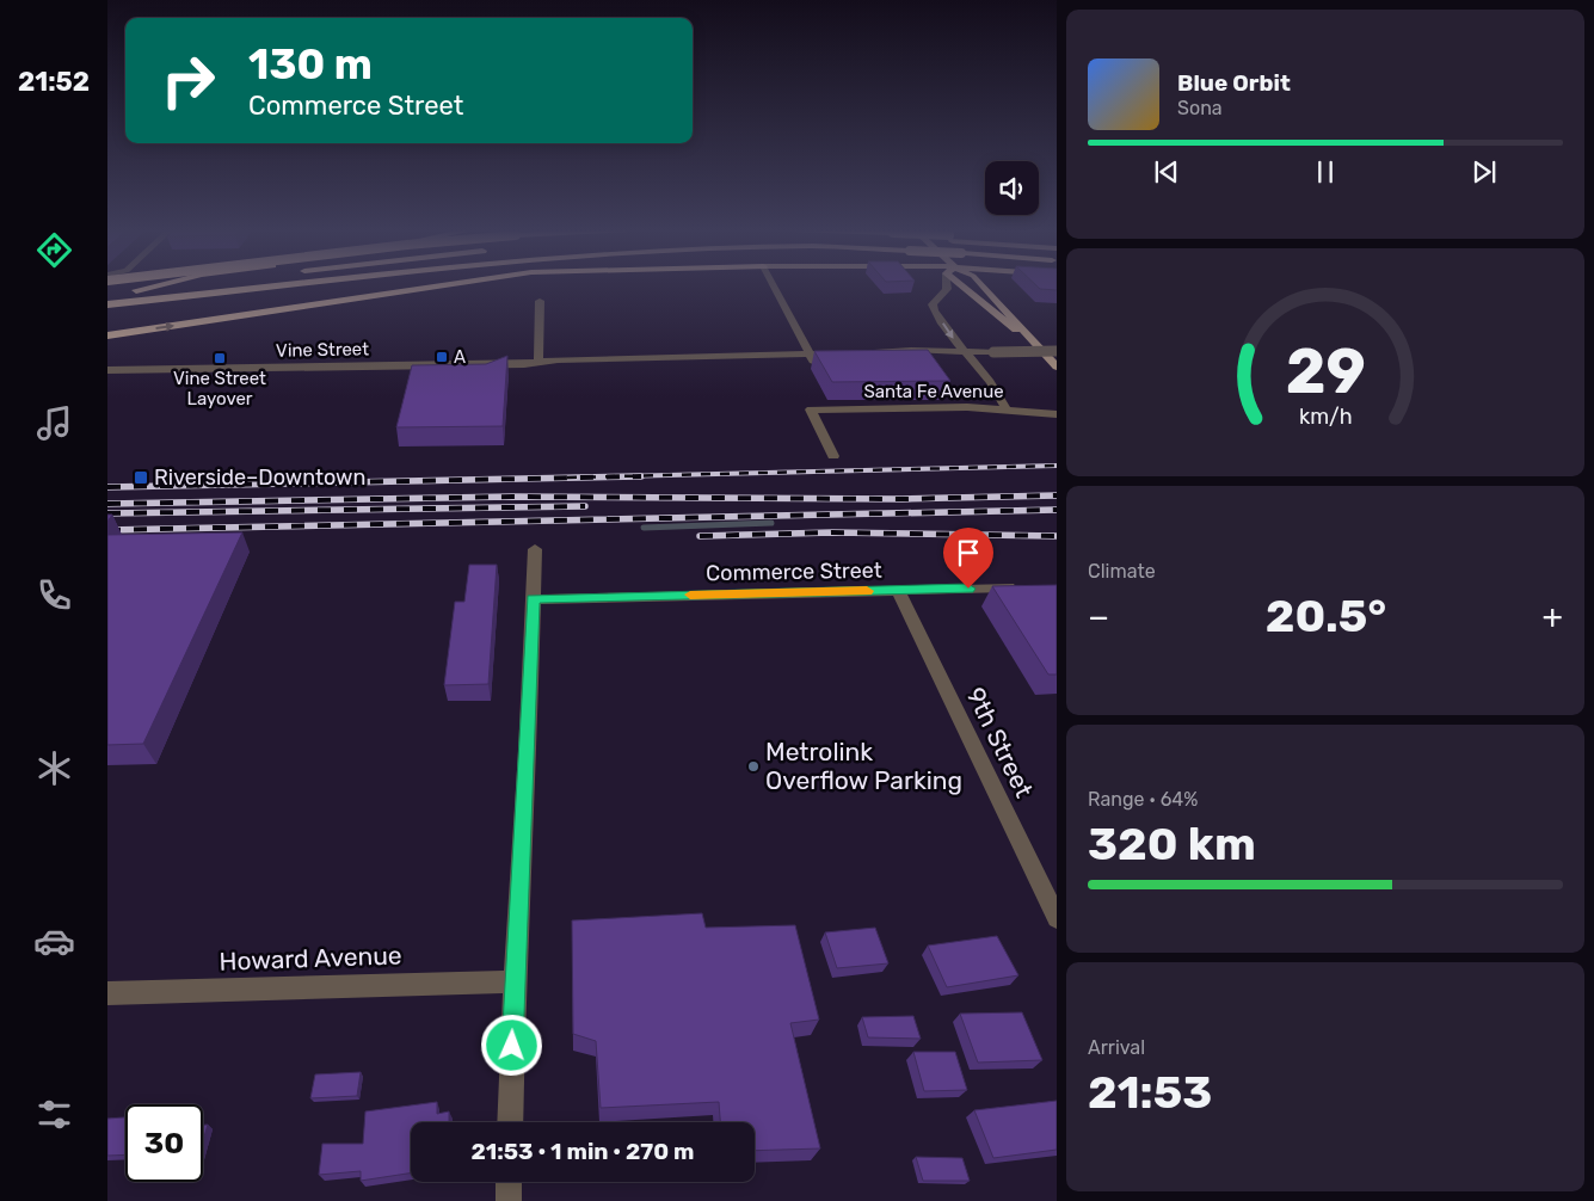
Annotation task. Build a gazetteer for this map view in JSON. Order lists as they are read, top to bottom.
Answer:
{
  "streets": {
    "street": [
      "Vine Street",
      "Santa Fe Avenue",
      "Commerce Street",
      "9th Street",
      "Howard Avenue"
    ]
  },
  "crossings": [
    ["Commerce Street", "9th Street"]
  ],
  "places": {
    "transit": ["A", "Vine Street Layover", "Riverside–Downtown"],
    "other": ["Metrolink Overflow Parking"]
  },
  "page": {
    "tabs": "21:52",
    "turn": ["130 m", "Commerce Street"],
    "song": ["Blue Orbit", "Sona"],
    "tile": [
      "Climate",
      ["Range · 64%", "320 km"],
      ["Arrival", "21:53"]
    ],
    "heat": ["−", "20.5°", "+"],
    "limit": "30",
    "trip": "21:53 · 1 min · 270 m",
    "gauge": ["29", "km/h"]
  }
}
